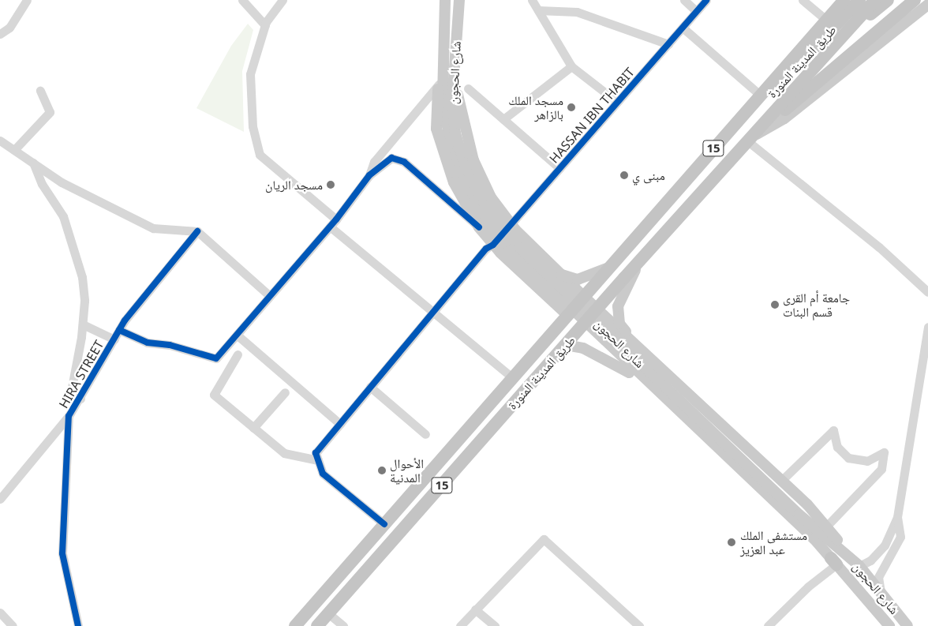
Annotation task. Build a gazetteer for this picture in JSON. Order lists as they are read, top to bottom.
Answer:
{
  "streets": {
    "highway": ["طريق المدينة المنورة", "15"],
    "main road": ["شارع الحجون"],
    "street": ["HASSAN IBN THABIT", "HIRA STREET"]
  },
  "places": [
    "مسجد الملك بالزاهر",
    "مبنى ي",
    "مسجد الريان",
    "جامعة أم القرى قسم البنات",
    "الأحوال المدنية",
    "مستشفى الملك عبد العزيز"
  ]
}
